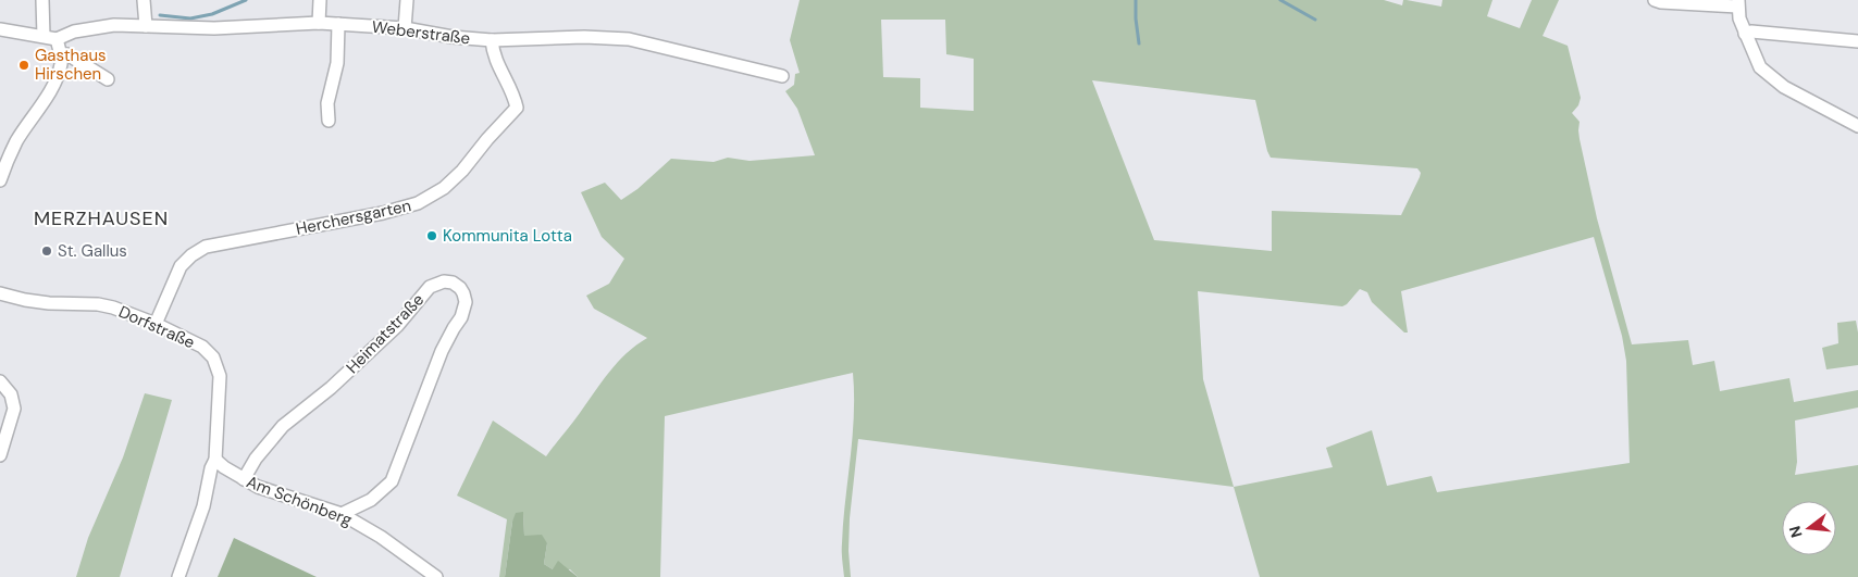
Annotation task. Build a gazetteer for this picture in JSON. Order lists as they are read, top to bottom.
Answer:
{
  "streets": {
    "street": [
      "Weberstraße",
      "Herchersgarten",
      "Dorfstraße",
      "Heimatstraße",
      "Am Schönberg"
    ]
  },
  "crossings": [
    ["Weberstraße", "Herchersgarten"],
    ["Herchersgarten", "Dorfstraße"],
    ["Dorfstraße", "Am Schönberg"],
    ["Heimatstraße", "Am Schönberg"]
  ],
  "districts": ["MERZHAUSEN"],
  "places": ["Gasthaus Hirschen", "Kommunita Lotta", "St. Gallus"],
  "north": "left"
}
